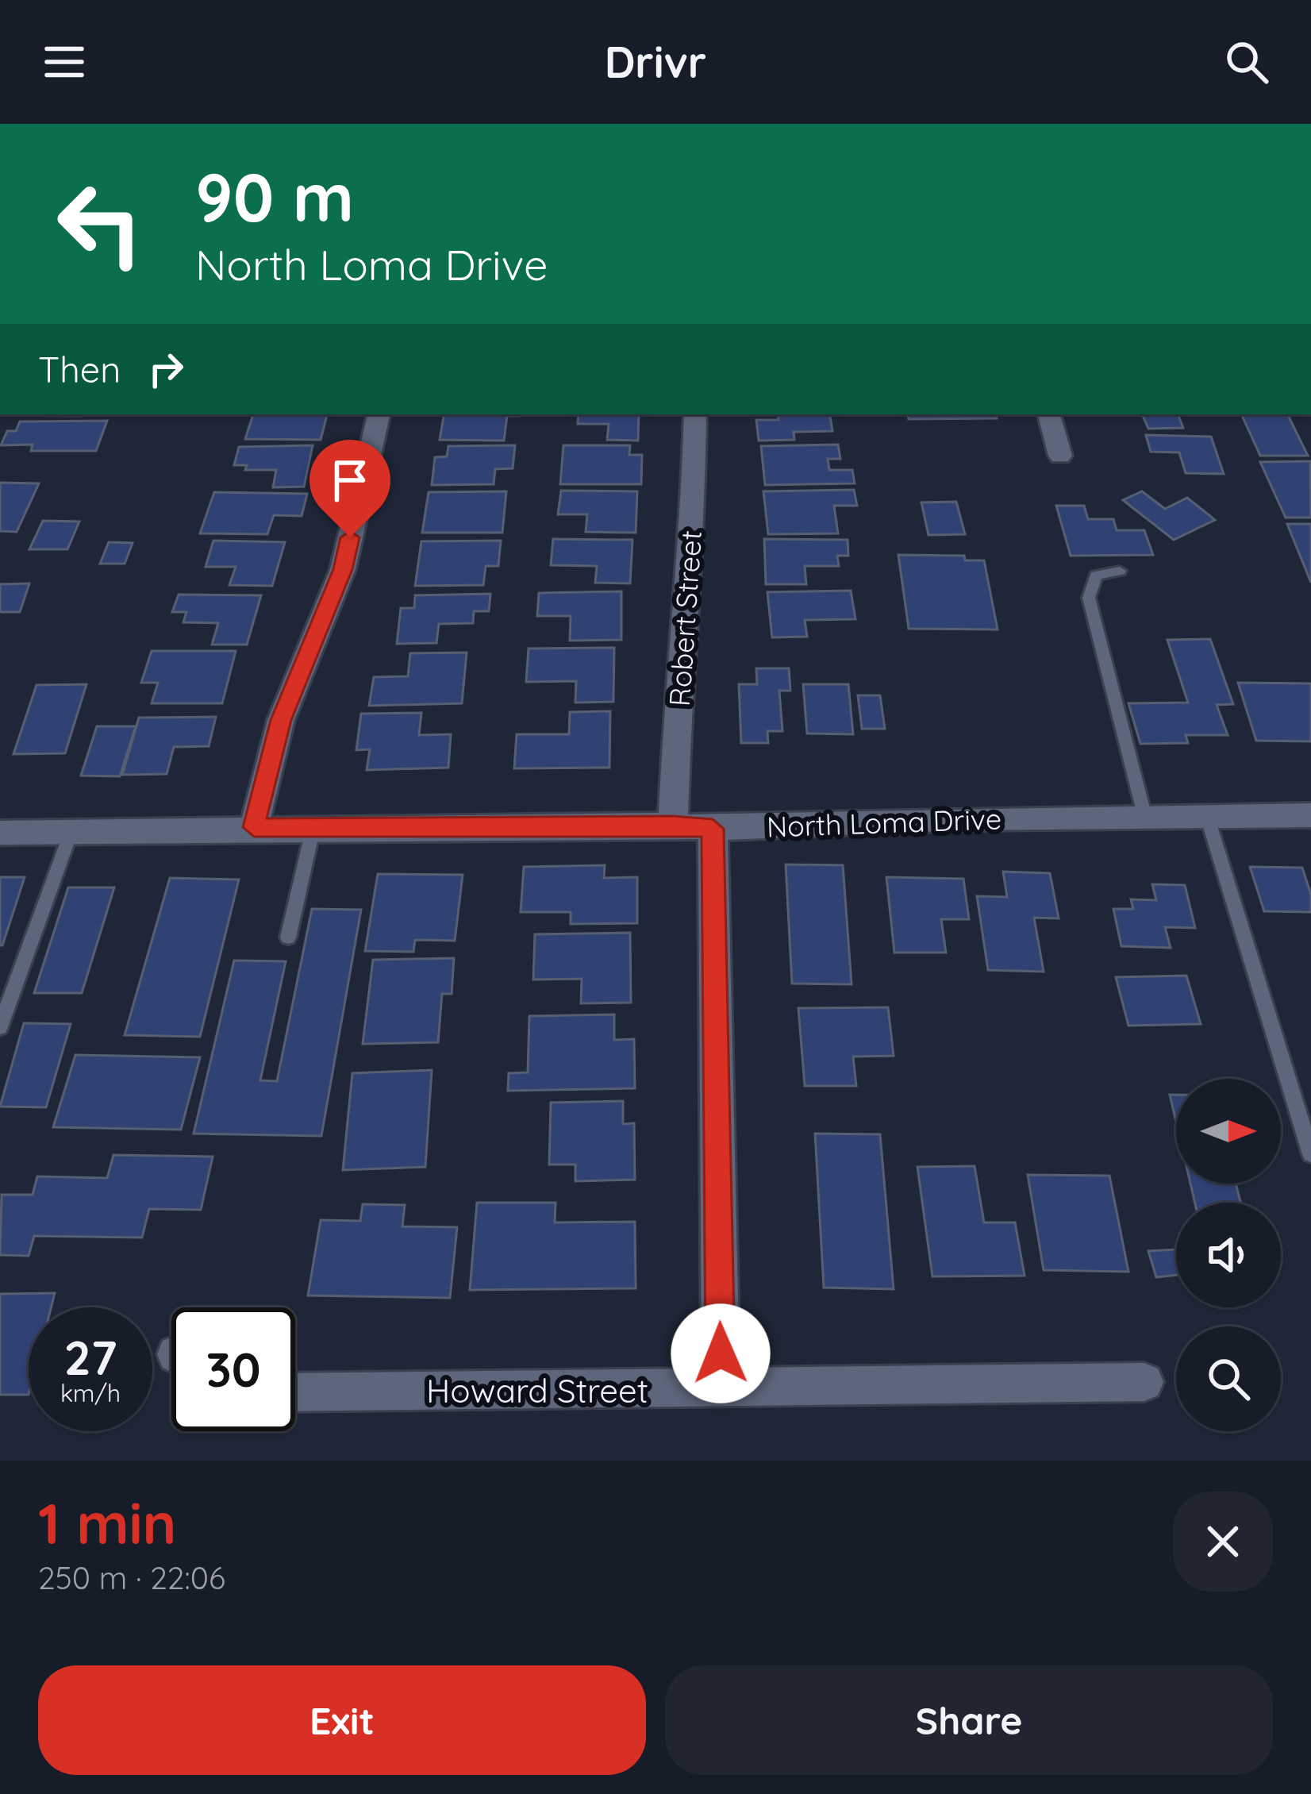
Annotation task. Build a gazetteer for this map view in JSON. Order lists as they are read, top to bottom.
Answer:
{
  "streets": {
    "street": ["Robert Street", "North Loma Drive", "Howard Street"]
  },
  "crossings": [
    ["Robert Street", "North Loma Drive"]
  ],
  "north": "right",
  "page": {
    "header": "Drivr",
    "turn": ["90 m", "North Loma Drive"],
    "then": "Then",
    "speed": "27 km/h",
    "limit": "30",
    "heading": ["1 min", "250 m · 22:06"],
    "buttons": ["Exit", "Share"]
  }
}
